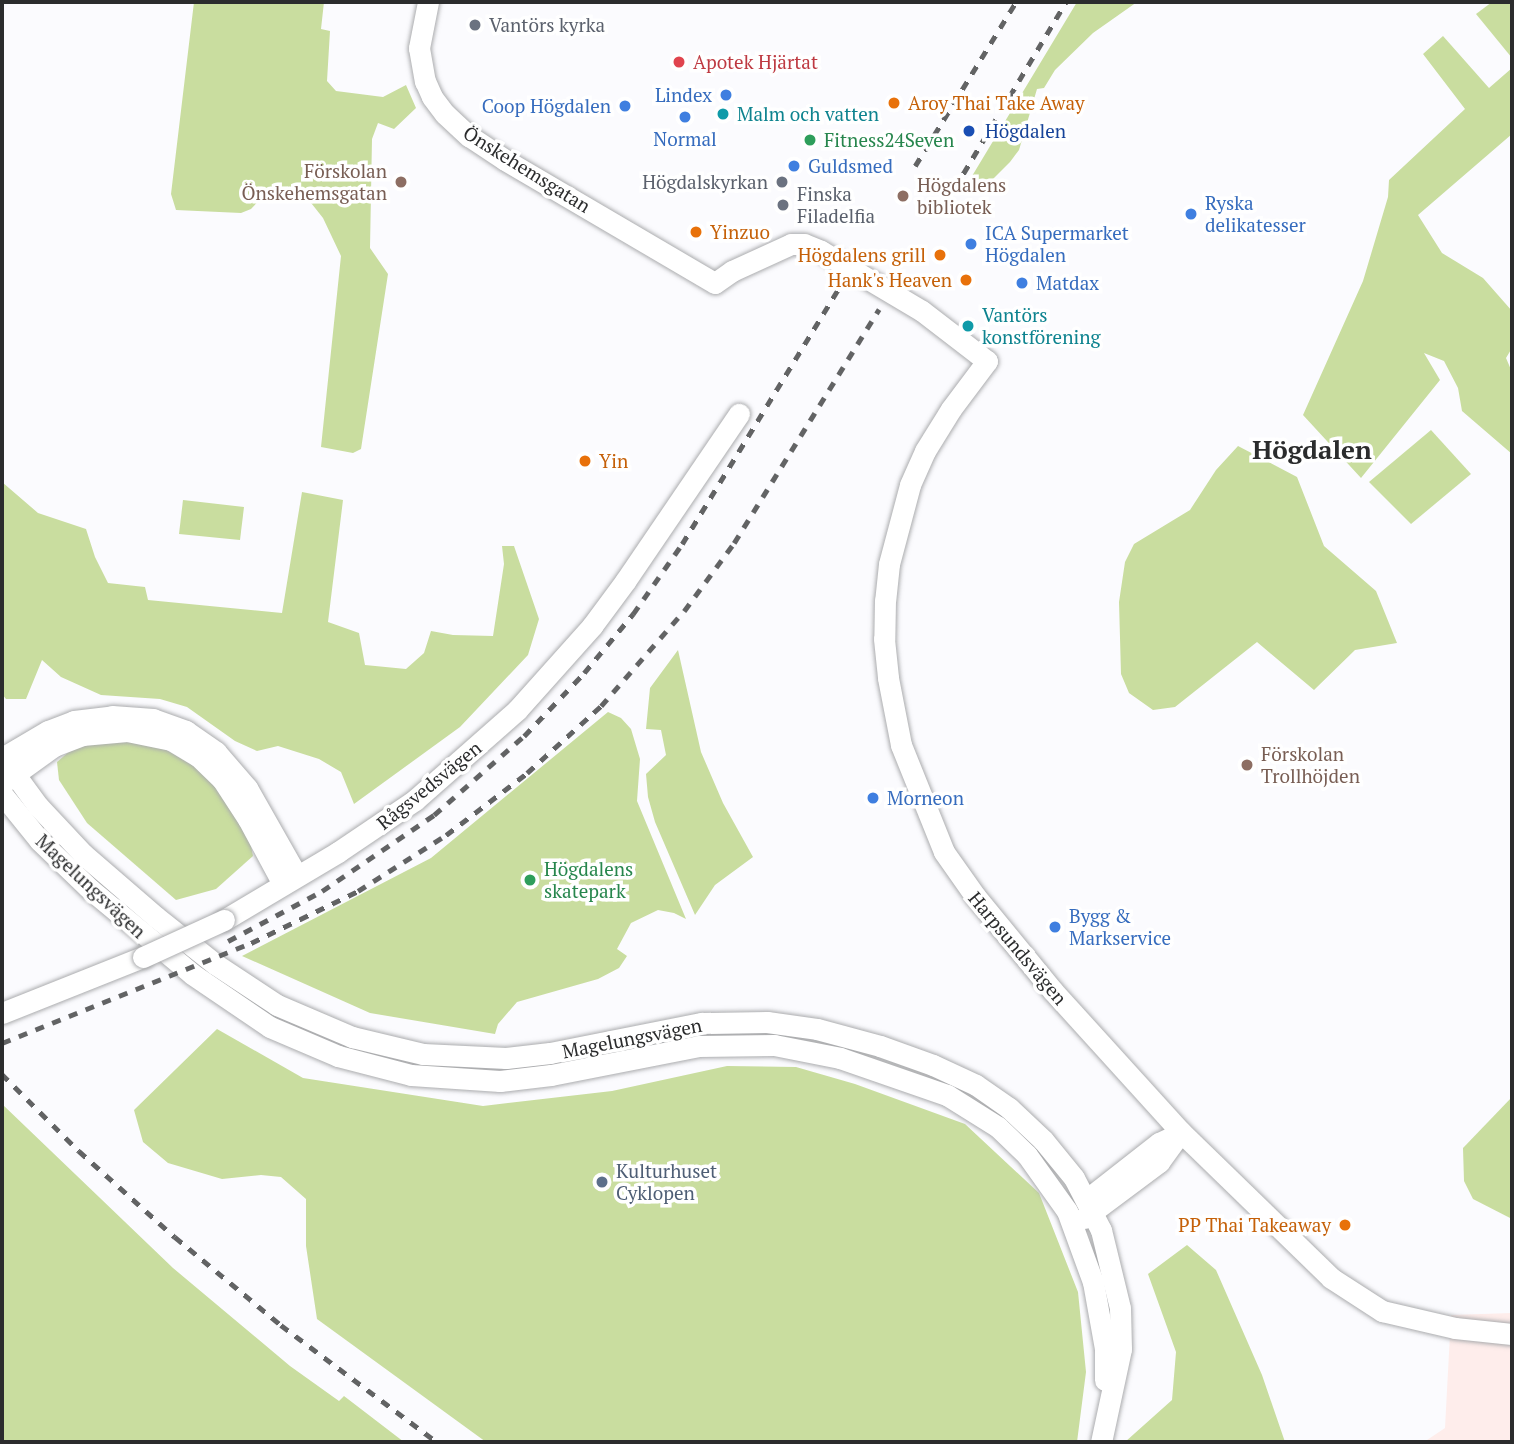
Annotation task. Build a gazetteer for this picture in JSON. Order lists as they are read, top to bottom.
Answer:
{
  "streets": {
    "street": [
      "Önskehemsgatan",
      "Rågsvedsvägen",
      "Magelungsvägen",
      "Harpsundsvägen"
    ]
  },
  "crossings": [
    ["Önskehemsgatan", "Harpsundsvägen"]
  ],
  "districts": ["Högdalen"],
  "places": [
    "Vantörs kyrka",
    "Apotek Hjärtat",
    "Lindex",
    "Aroy Thai Take Away",
    "Coop Högdalen",
    "Malm och vatten",
    "Normal",
    "Högdalen",
    "Fitness24Seven",
    "Guldsmed",
    "Förskolan Önskehemsgatan",
    "Högdalskyrkan",
    "Högdalens bibliotek",
    "Finska Filadelfia",
    "Ryska delikatesser",
    "Yinzuo",
    "ICA Supermarket Högdalen",
    "Högdalens grill",
    "Hank's Heaven",
    "Matdax",
    "Vantörs konstförening",
    "Yin",
    "Förskolan Trollhöjden",
    "Morneon",
    "Högdalens skatepark",
    "Bygg & Markservice",
    "Kulturhuset Cyklopen",
    "PP Thai Takeaway"
  ]
}
